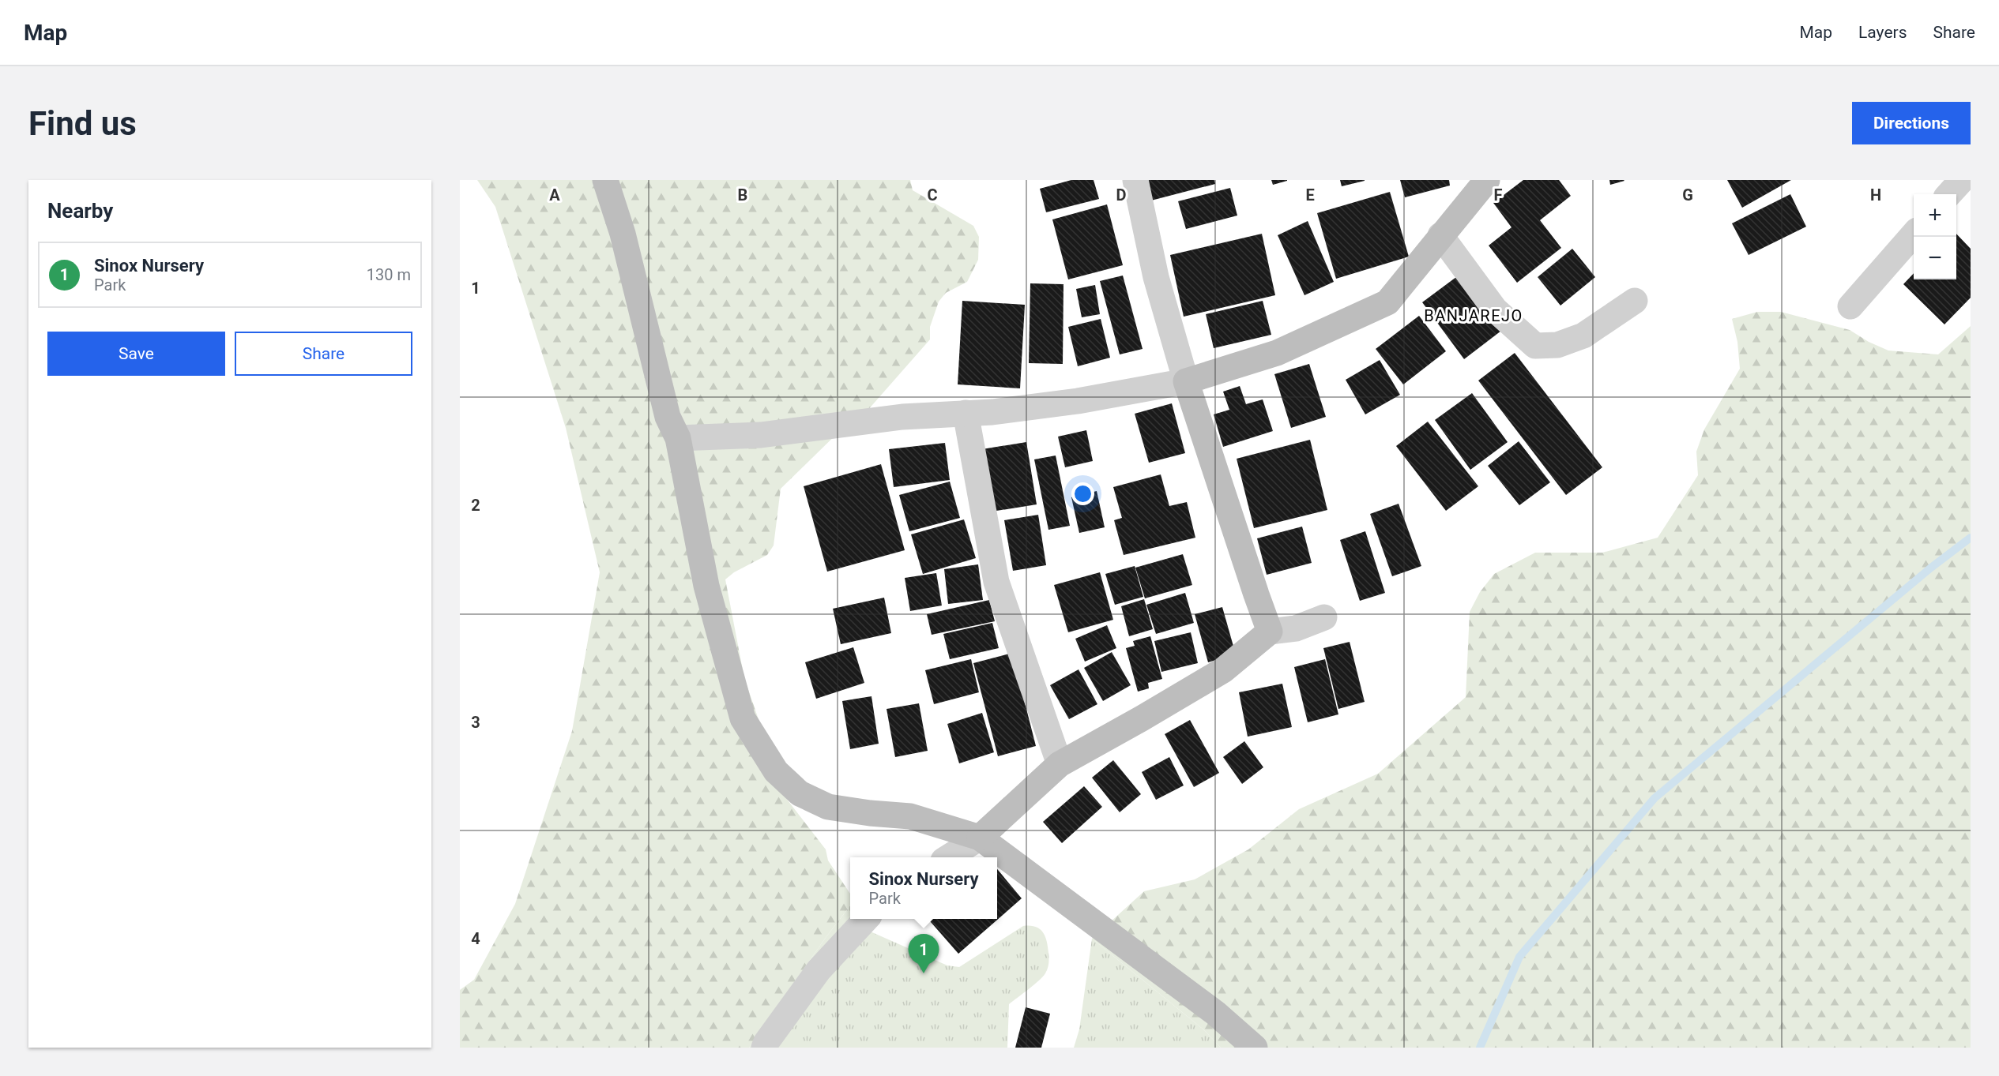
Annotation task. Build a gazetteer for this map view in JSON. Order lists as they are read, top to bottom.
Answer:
{
  "districts": ["BANJAREJO"],
  "page": {
    "header": "Map",
    "nav": ["Map", "Layers", "Share"],
    "buttons": [
      "Directions",
      ["Save", "Share"]
    ],
    "title": "Find us",
    "heading": "Nearby",
    "map_buttons": ["+", "−"],
    "list": [
      {
        "mark": "1",
        "name": "Sinox Nursery",
        "note": "Park",
        "value": "130 m"
      }
    ],
    "popup": ["Sinox Nursery", "Park"],
    "pins": "1"
  },
  "grid": {
    "columns": [
      "A",
      "B",
      "C",
      "D",
      "E",
      "F",
      "G",
      "H"
    ],
    "rows": [
      "1",
      "2",
      "3",
      "4"
    ]
  }
}
